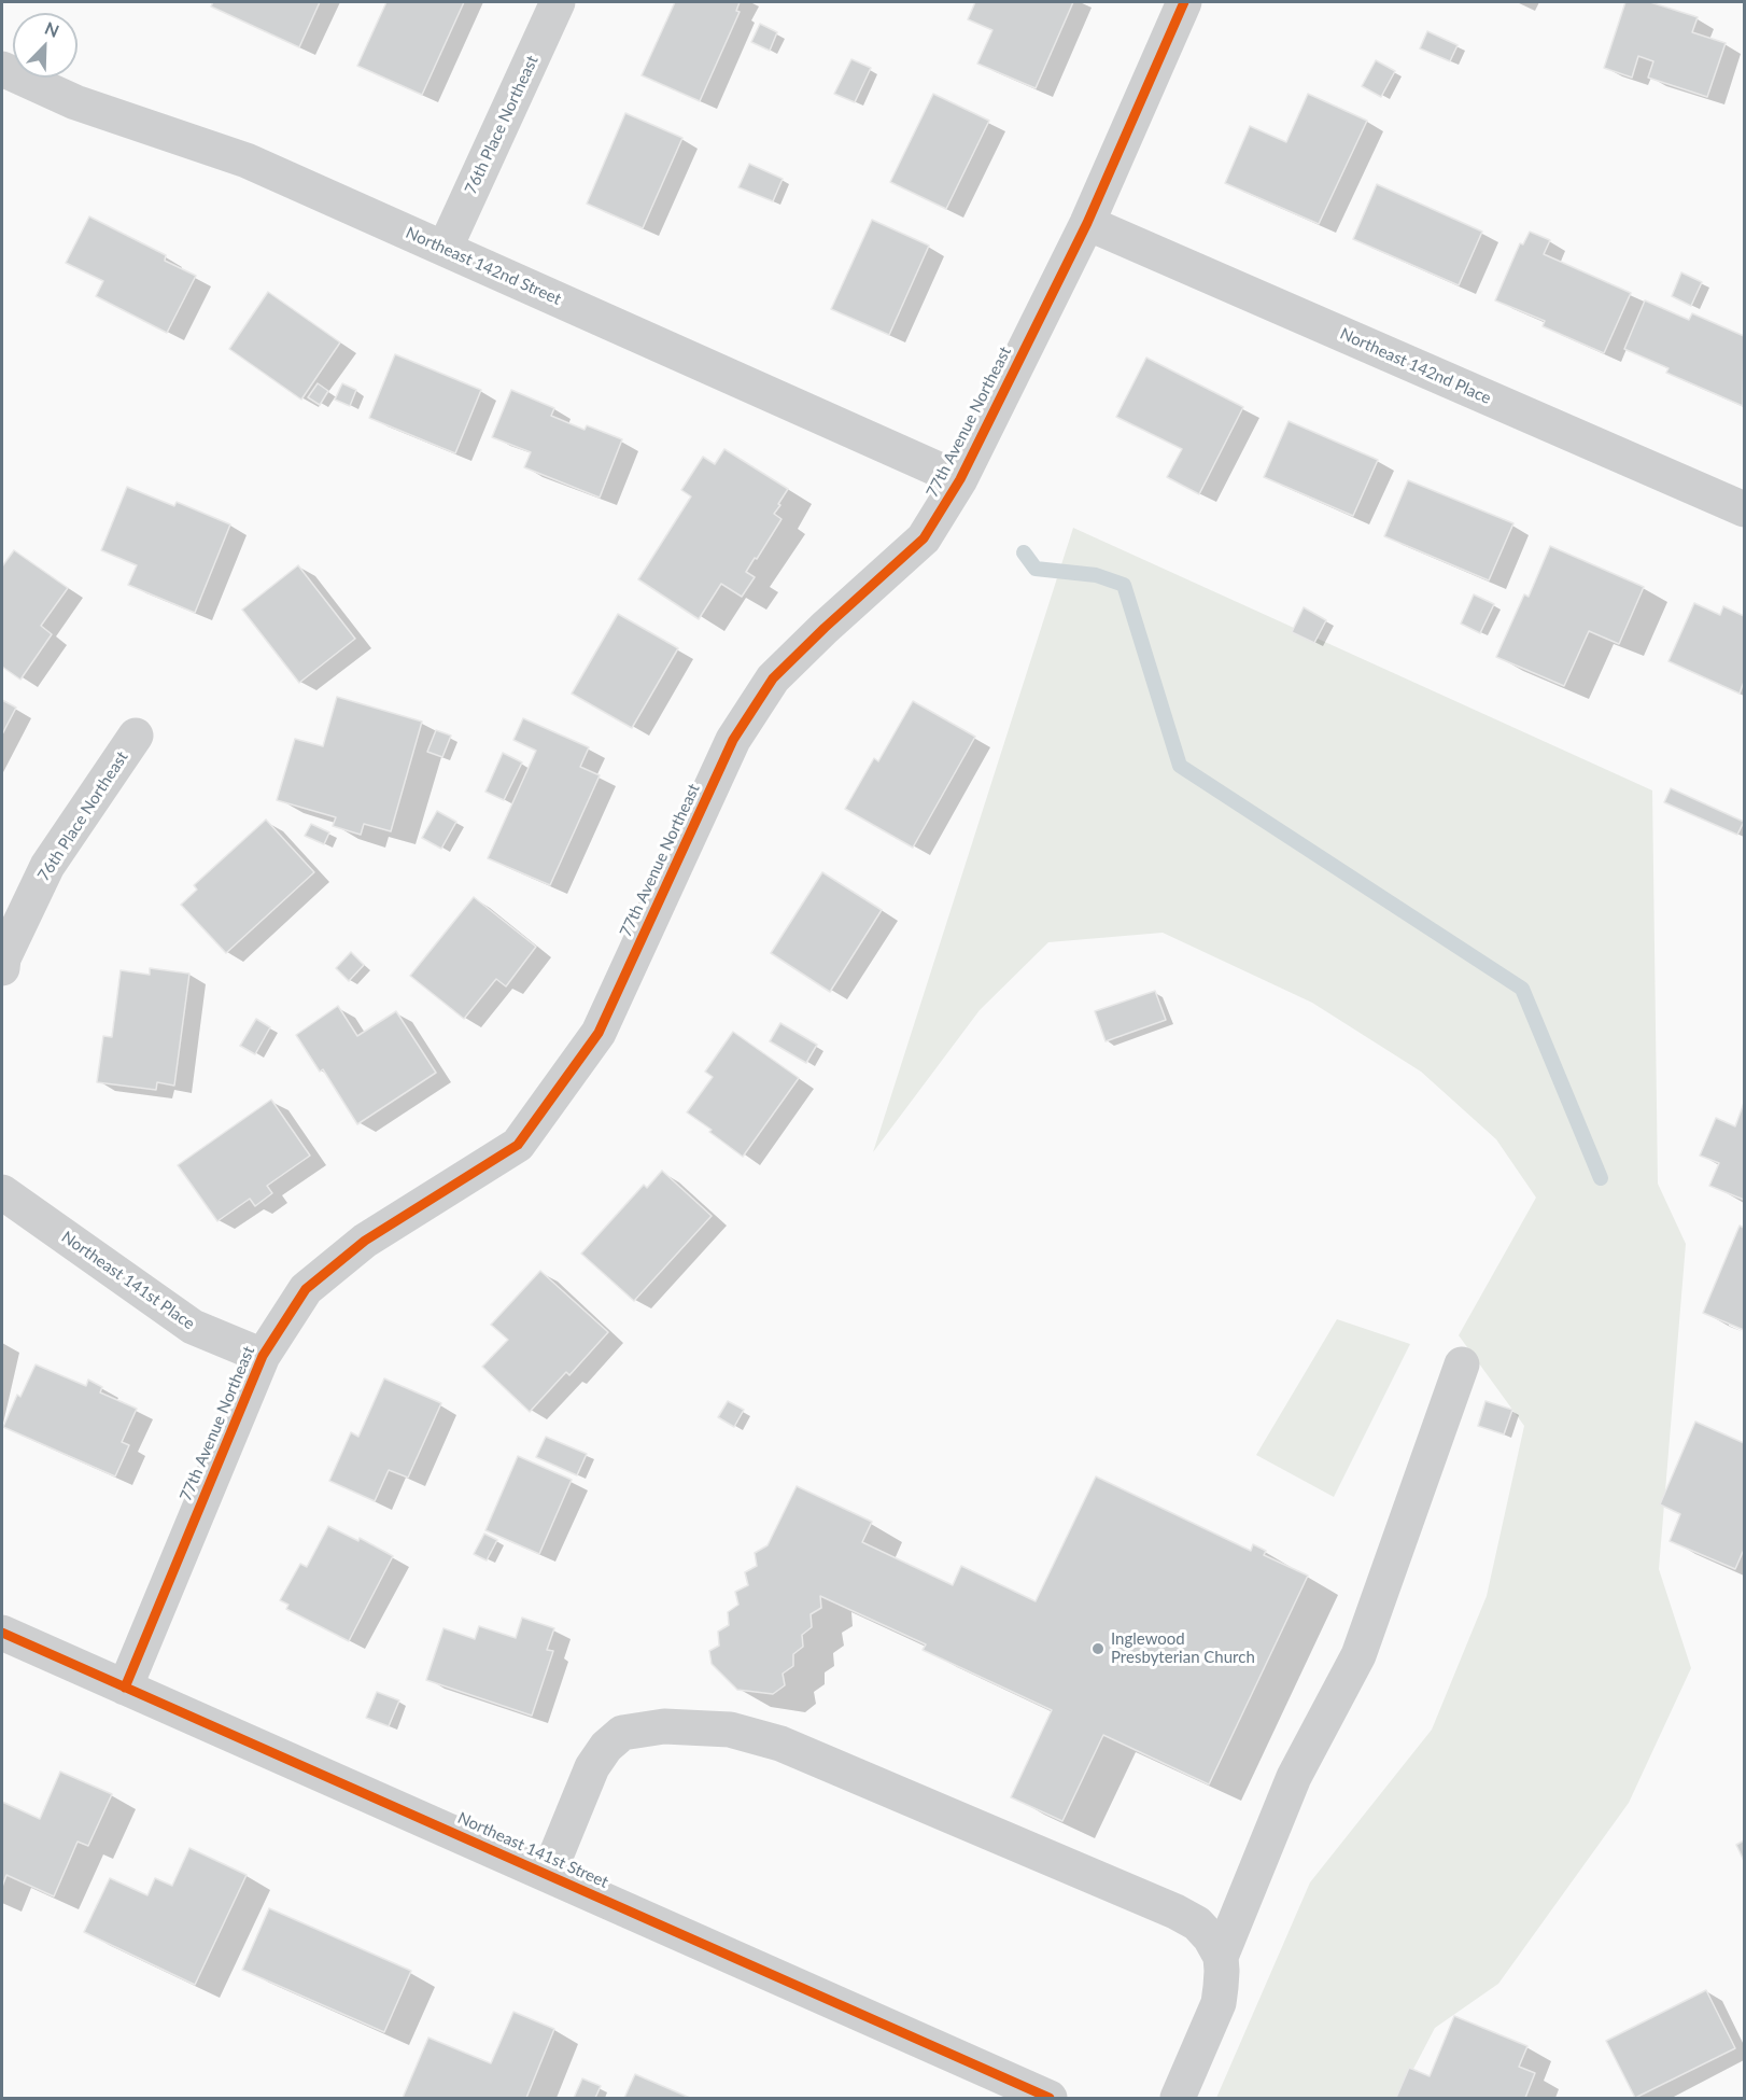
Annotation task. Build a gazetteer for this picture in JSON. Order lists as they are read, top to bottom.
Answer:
{
  "streets": {
    "street": [
      "76th Place Northeast",
      "Northeast 142nd Street",
      "Northeast 142nd Place",
      "77th Avenue Northeast",
      "Northeast 141st Place",
      "Northeast 141st Street"
    ]
  },
  "crossings": [
    ["76th Place Northeast", "Northeast 142nd Street"],
    ["Northeast 142nd Street", "77th Avenue Northeast"],
    ["Northeast 142nd Place", "77th Avenue Northeast"],
    ["77th Avenue Northeast", "Northeast 141st Place"],
    ["77th Avenue Northeast", "Northeast 141st Street"]
  ],
  "places": ["Inglewood Presbyterian Church"],
  "north": "top right"
}
